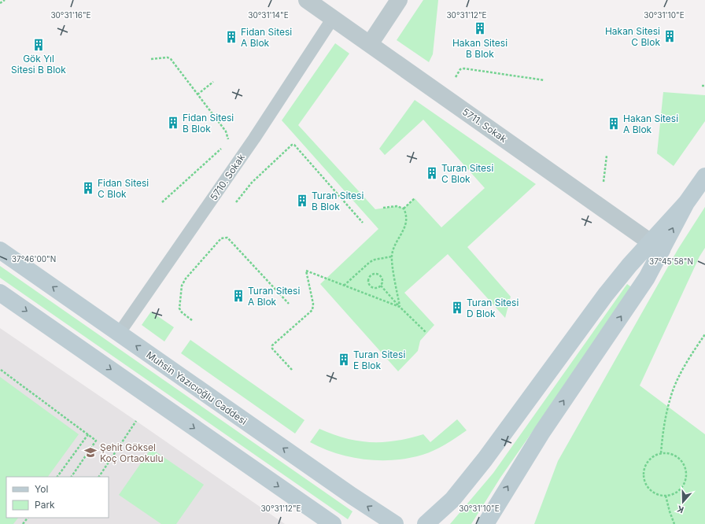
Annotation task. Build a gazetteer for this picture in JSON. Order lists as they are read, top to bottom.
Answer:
{
  "streets": {
    "main road": ["Muhsin Yazıcıoğlu Caddesi"],
    "street": ["5711. Sokak"],
    "lane": ["5710. Sokak"]
  },
  "crossings": [
    ["5711. Sokak", "5710. Sokak"],
    ["5710. Sokak", "Muhsin Yazıcıoğlu Caddesi"]
  ],
  "places": {
    "building": [
      "Hakan Sitesi B Blok",
      "Hakan Sitesi C Blok",
      "Fidan Sitesi A Blok",
      "Gök Yıl Sitesi B Blok",
      "Fidan Sitesi B Blok",
      "Hakan Sitesi A Blok",
      "Turan Sitesi C Blok",
      "Fidan Sitesi C Blok",
      "Turan Sitesi B Blok",
      "Turan Sitesi A Blok",
      "Turan Sitesi D Blok",
      "Turan Sitesi E Blok"
    ],
    "school or university": ["Şehit Göksel Koç Ortaokulu"]
  },
  "legend": ["Yol", "Park"],
  "north": "bottom",
  "coordinates": [
    "30°31'16\"E",
    "30°31'14\"E",
    "30°31'12\"E",
    "30°31'10\"E",
    "37°46'00\"N",
    "37°45'58\"N"
  ]
}
